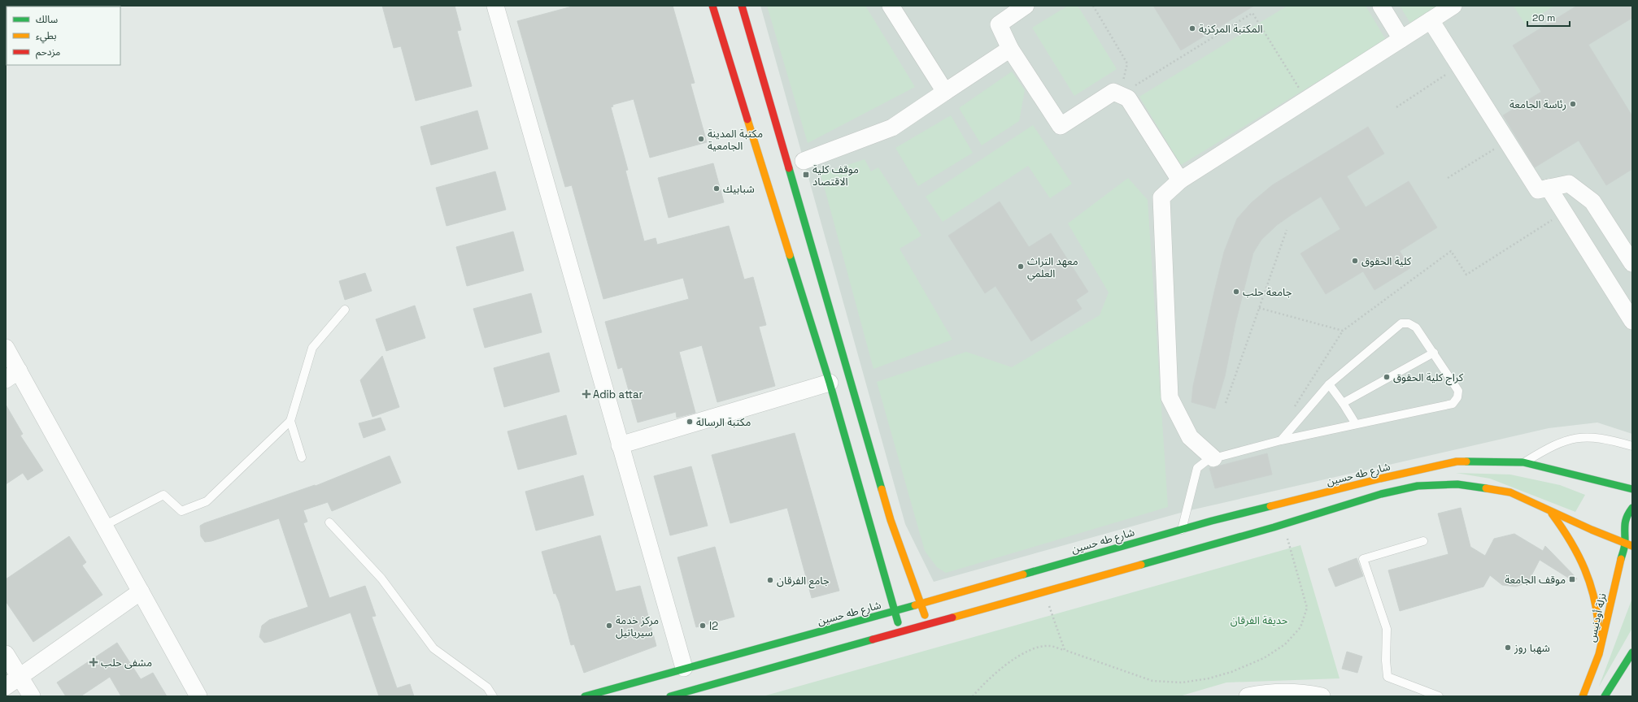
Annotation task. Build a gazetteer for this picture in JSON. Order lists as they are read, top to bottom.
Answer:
{
  "streets": {
    "main road": ["شارع طه حسين", "نزلة أودنيس"]
  },
  "parks": ["حديقة الفرقان"],
  "places": {
    "other": [
      "المكتبة المركزية",
      "رئاسة الجامعة",
      "مكتبة المدينة الجامعية",
      "شبابيك",
      "كلية الحقوق",
      "معهد التراث العلمي",
      "جامعة حلب",
      "كراج كلية الحقوق",
      "مكتبة الرسالة",
      "جامع الفرقان",
      "مركز خدمة سيرياتيل",
      "I2",
      "شهبا روز"
    ],
    "transit": ["موقف كلية الاقتصاد", "موقف الجامعة"],
    "health": ["Adib attar", "مشفى حلب"]
  },
  "legend": ["سالك", "بطيء", "مزدحم"],
  "scale_bar": "20 m"
}
